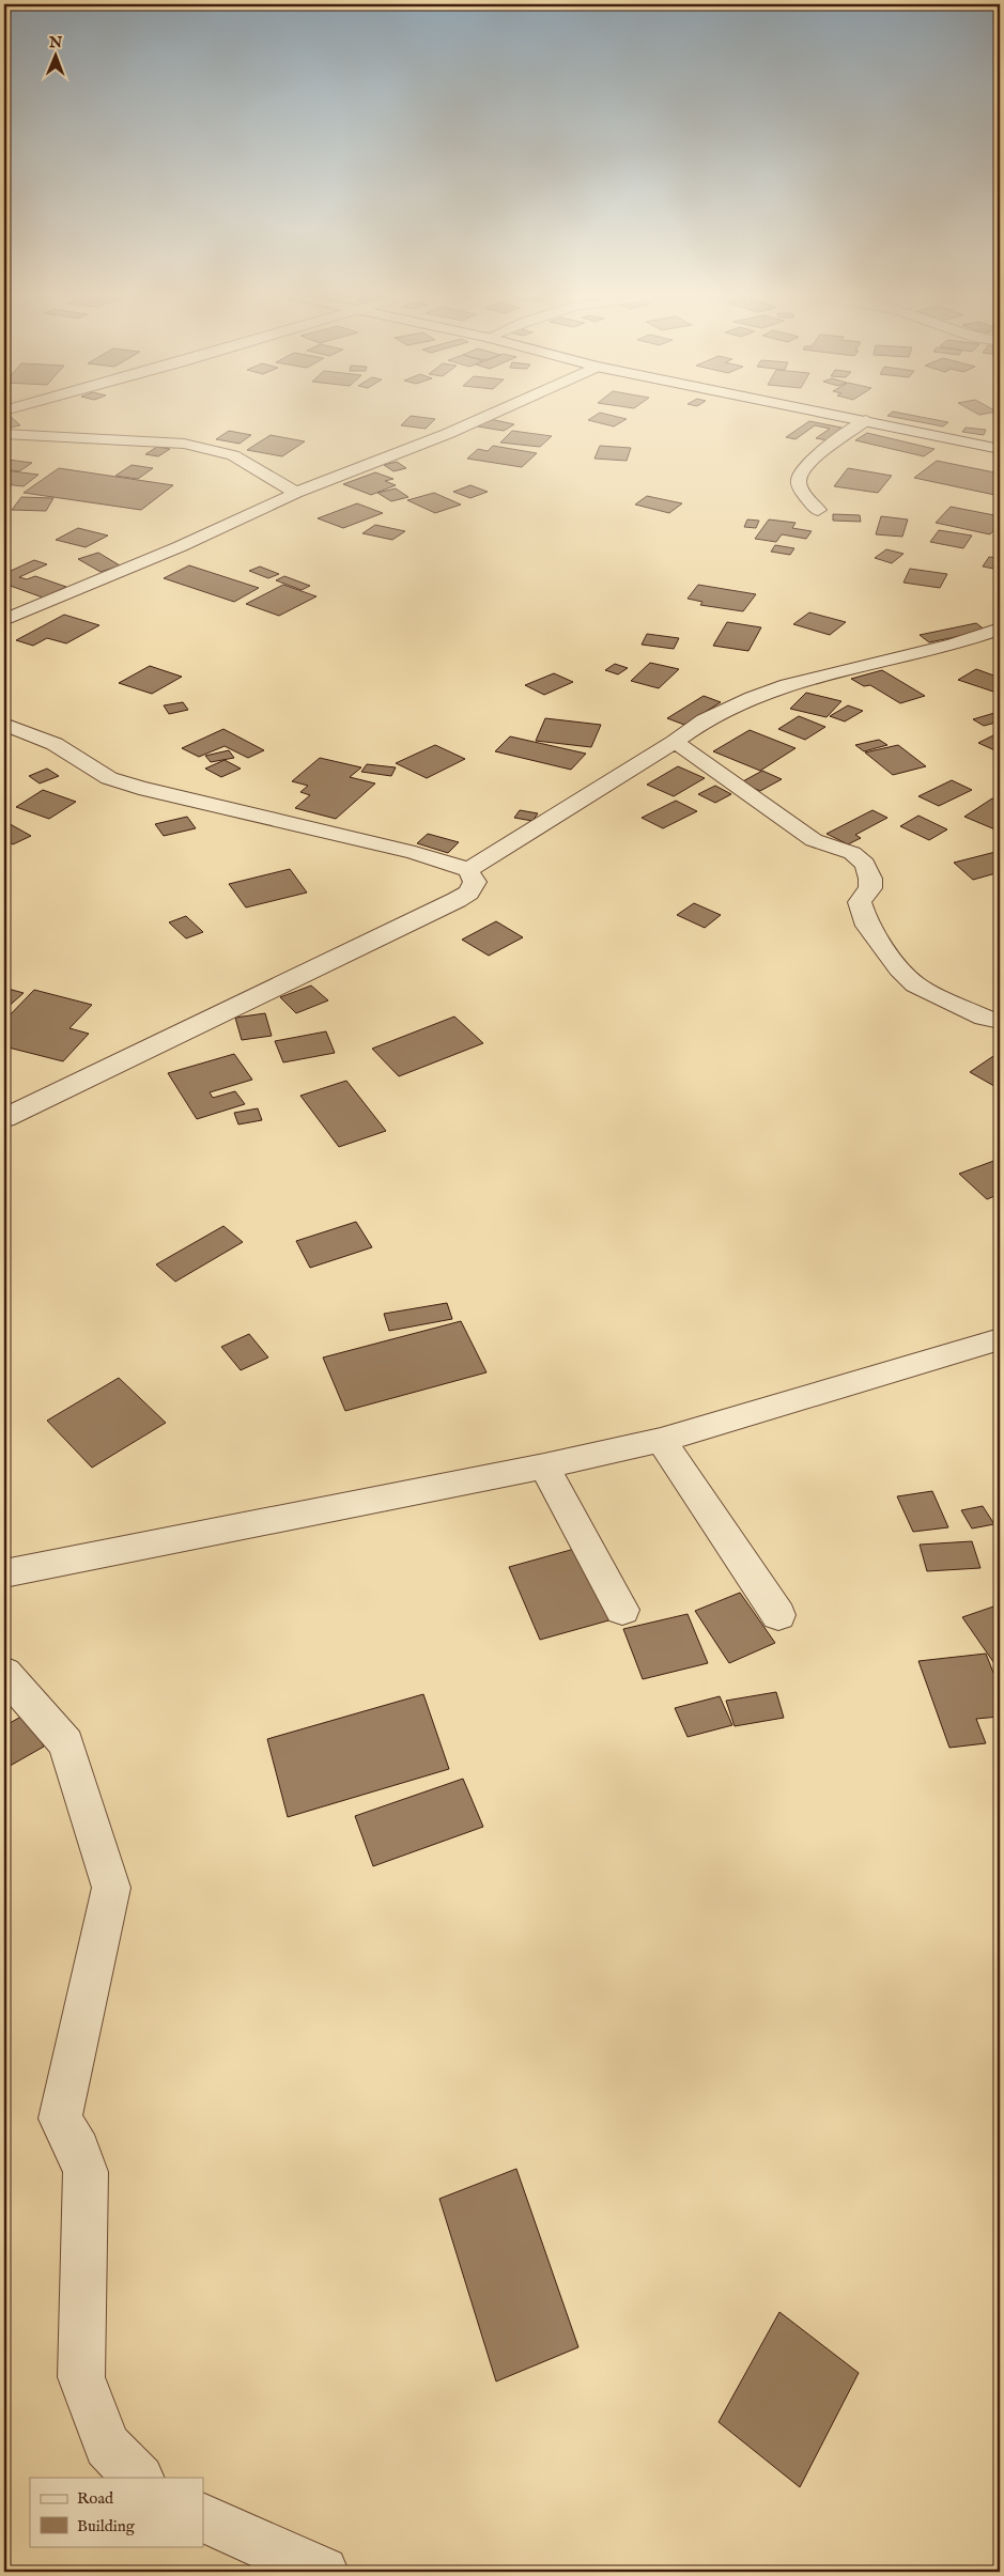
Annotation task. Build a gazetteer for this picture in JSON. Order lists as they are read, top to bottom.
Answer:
{
  "legend": ["Road", "Building"],
  "north": "top"
}
